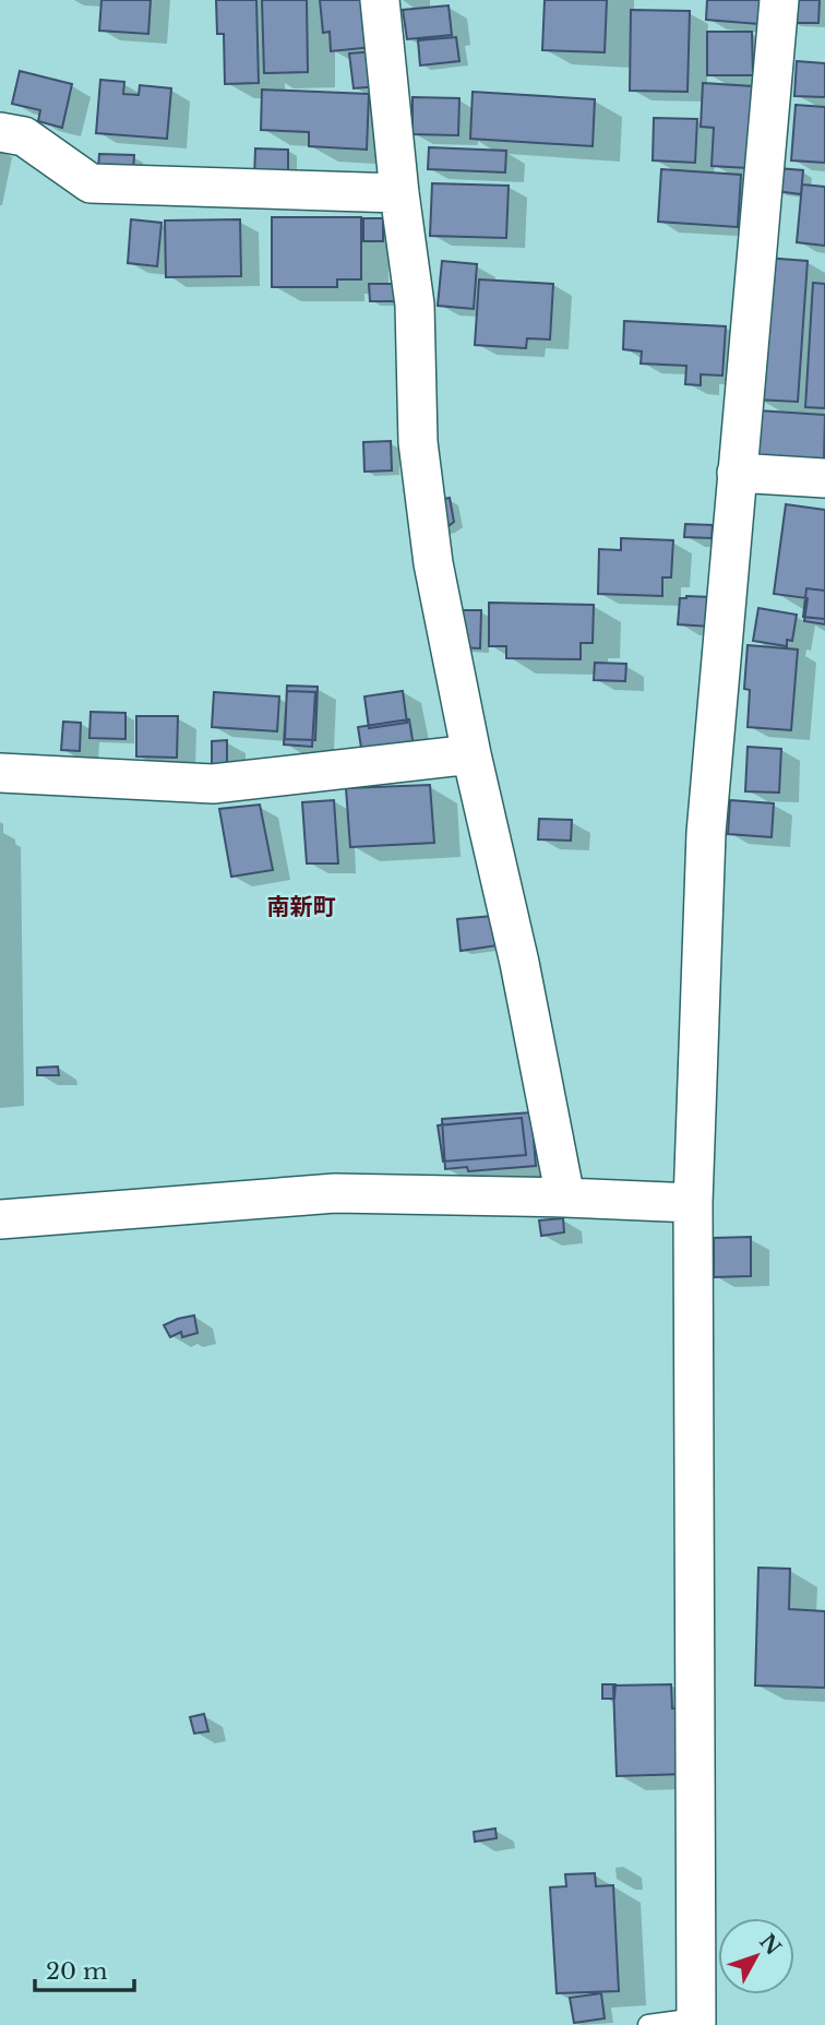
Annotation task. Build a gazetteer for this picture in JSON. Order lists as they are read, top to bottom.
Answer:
{
  "districts": ["南新町"],
  "scale_bar": "20 m",
  "north": "top right"
}
